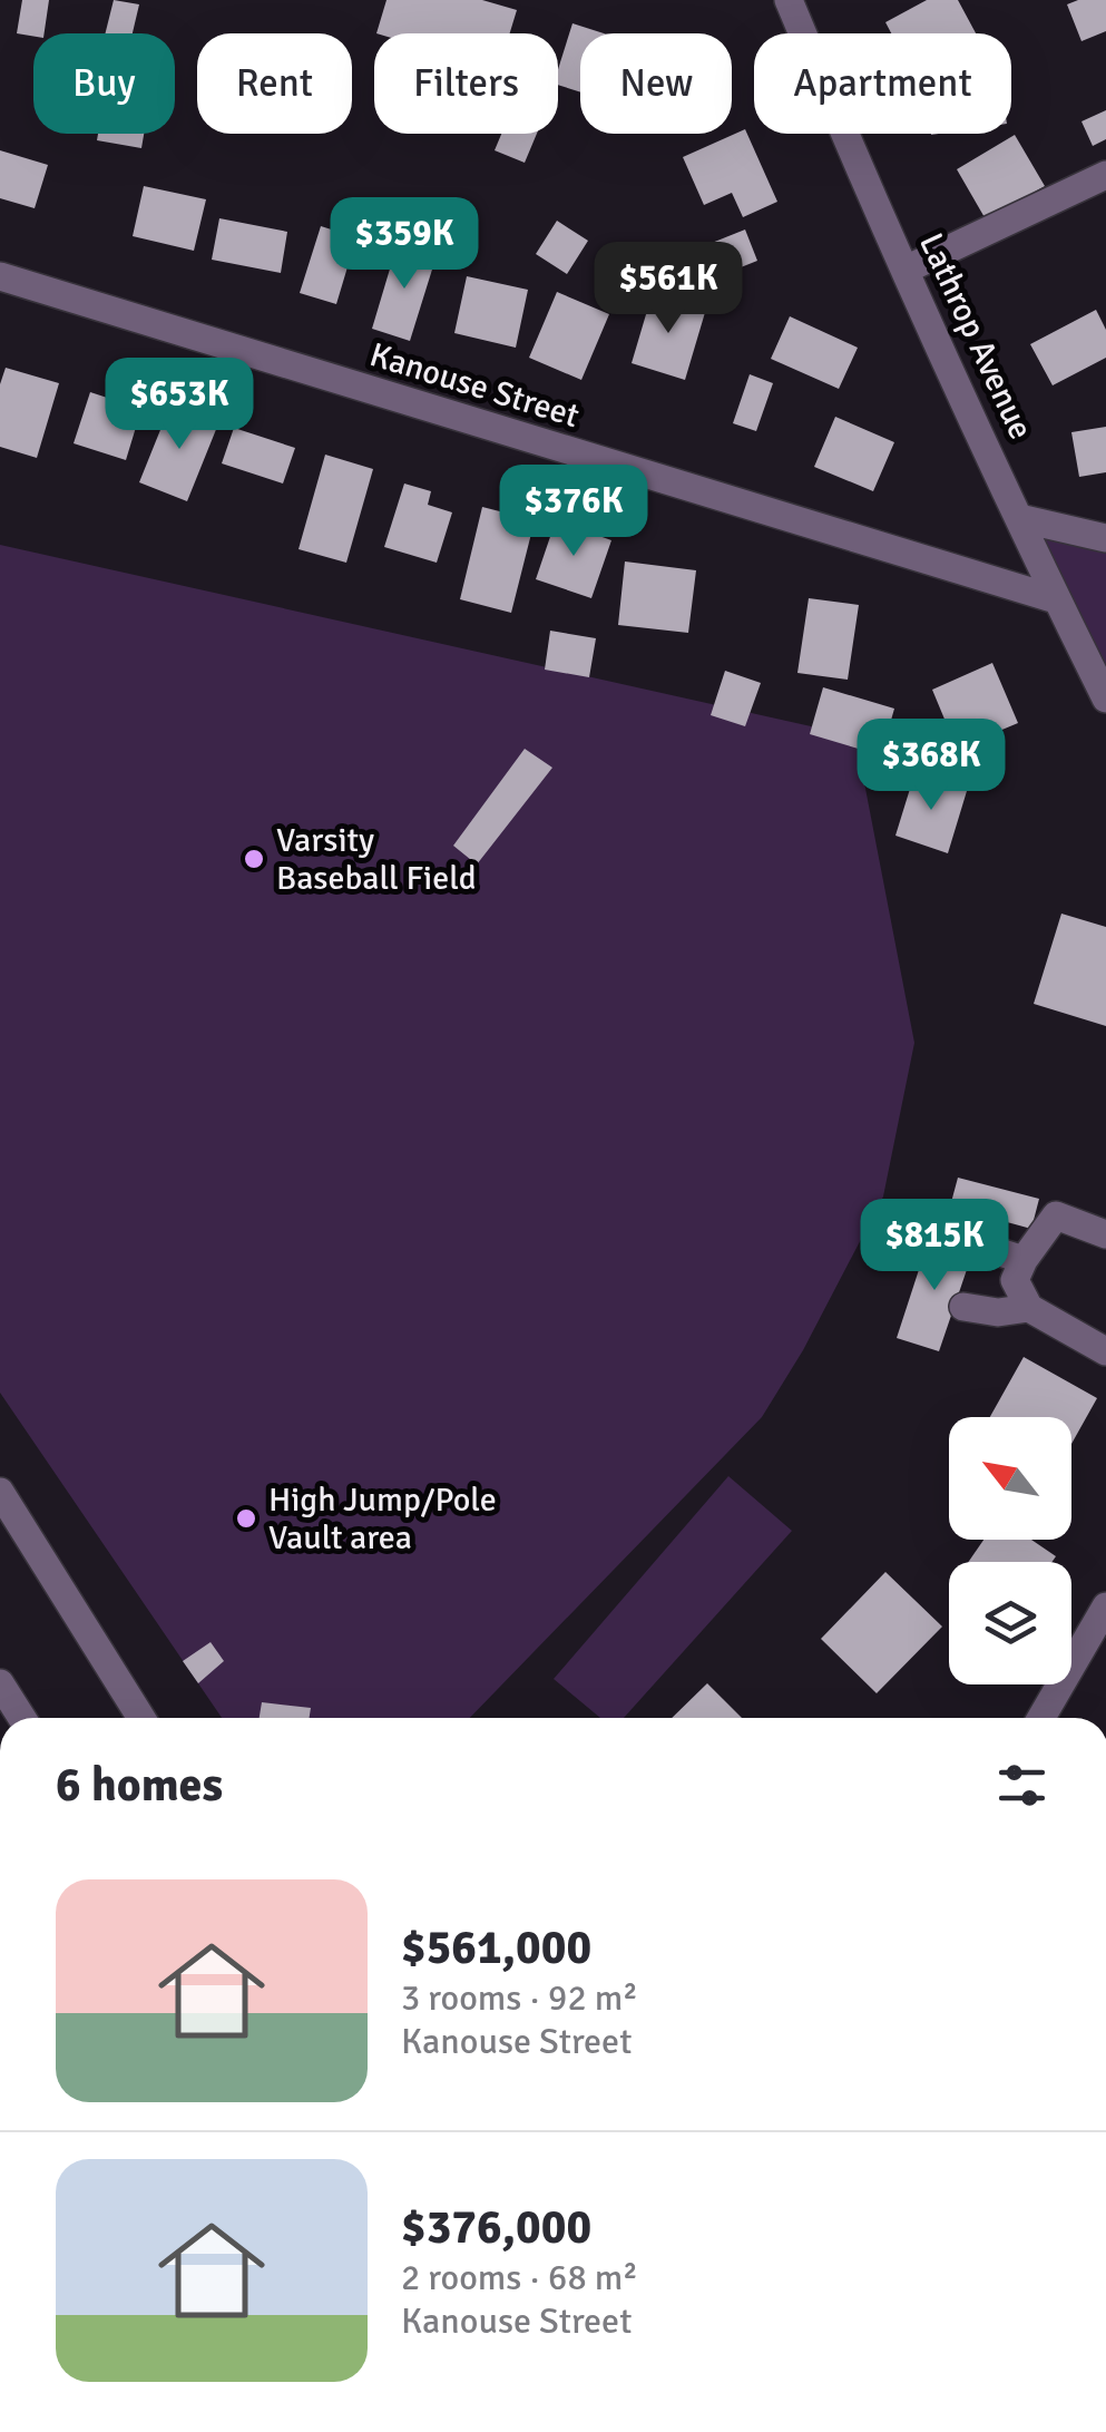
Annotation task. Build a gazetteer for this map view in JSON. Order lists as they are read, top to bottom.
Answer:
{
  "streets": {
    "street": ["Lathrop Avenue", "Kanouse Street"]
  },
  "crossings": [
    ["Lathrop Avenue", "Kanouse Street"]
  ],
  "places": ["Varsity Baseball Field", "High Jump/Pole Vault area"],
  "north": "top left",
  "page": {
    "chip": [
      "Buy",
      "Rent",
      "Filters",
      "New",
      "Apartment"
    ],
    "price": [
      "$359K",
      "$561K",
      "$653K",
      "$376K",
      "$368K",
      "$815K"
    ],
    "heading": "6 homes",
    "list": [
      {
        "name": "$561,000",
        "note": "3 rooms · 92 m² · Kanouse Street"
      },
      {
        "name": "$376,000",
        "note": "2 rooms · 68 m² · Kanouse Street"
      }
    ]
  }
}
